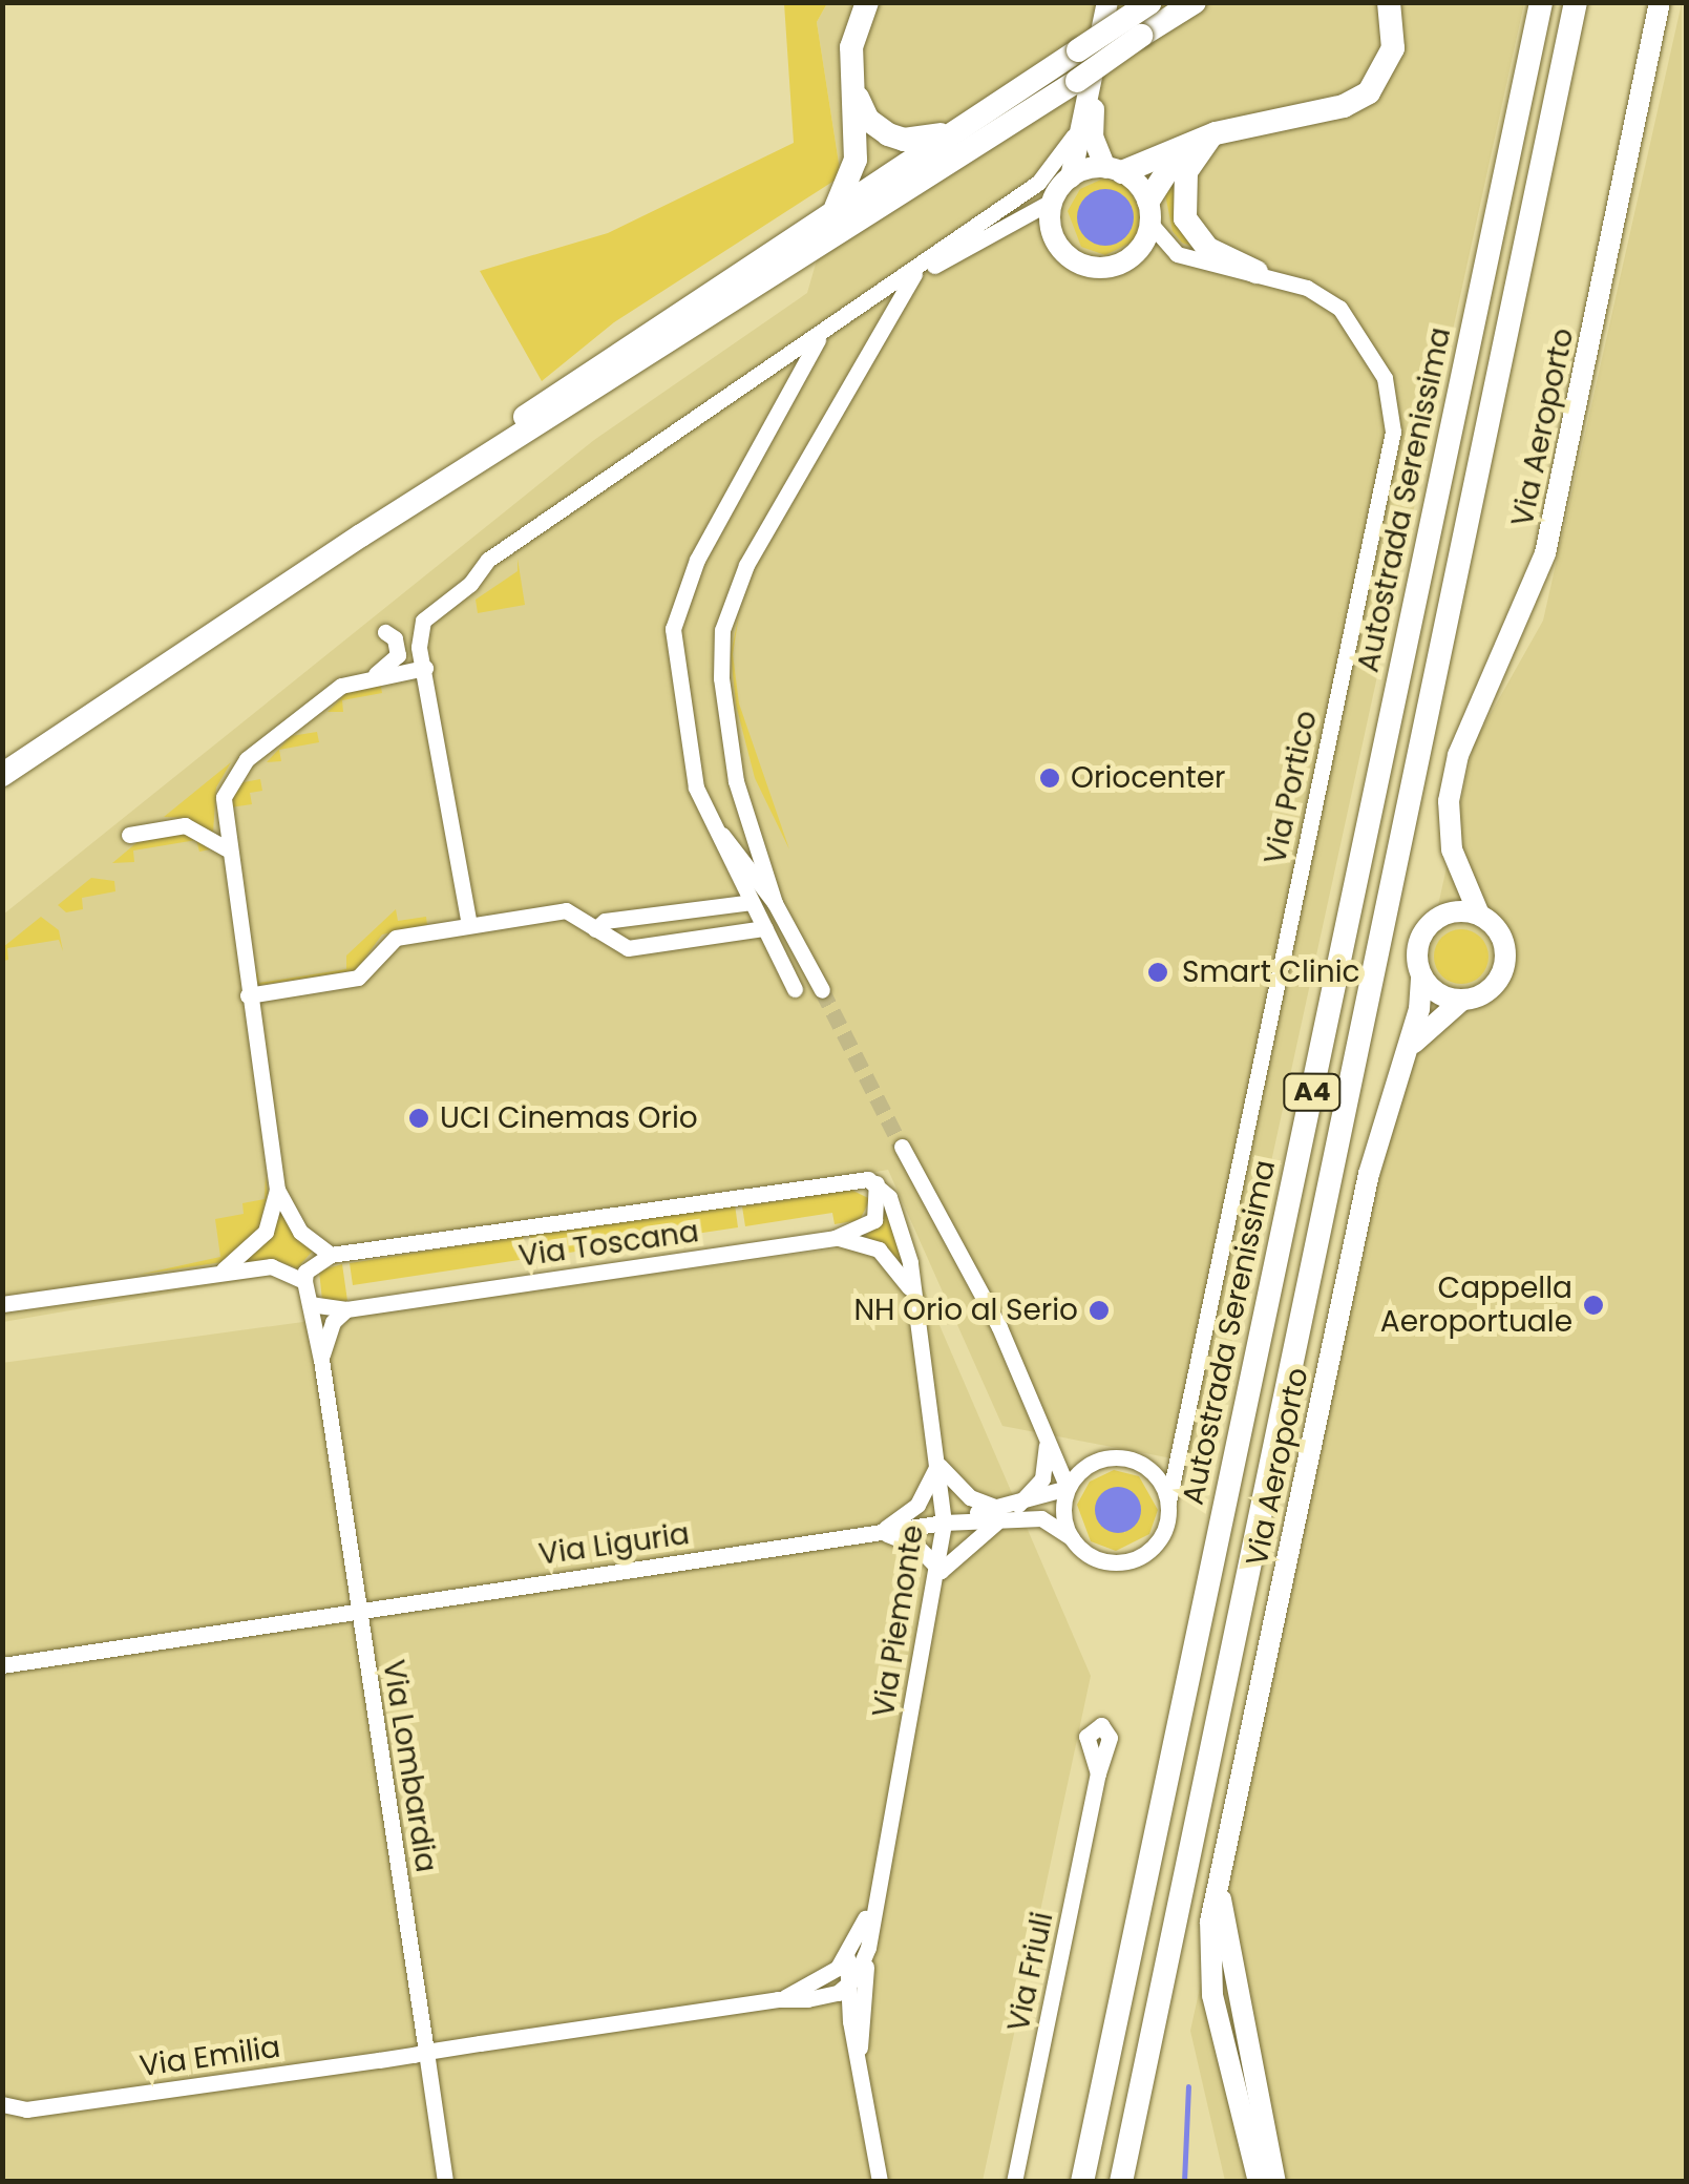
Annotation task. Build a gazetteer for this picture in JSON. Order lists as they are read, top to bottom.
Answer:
{
  "streets": {
    "highway": ["Autostrada Serenissima", "A4"],
    "main road": ["Via Aeroporto", "Via Portico"],
    "street": [
      "Via Toscana",
      "Via Liguria",
      "Via Piemonte",
      "Via Lombardia",
      "Via Friuli",
      "Via Emilia"
    ]
  },
  "crossings": [
    ["Via Portico", "Via Liguria"],
    ["Via Toscana", "Via Piemonte"],
    ["Via Toscana", "Via Lombardia"],
    ["Via Liguria", "Via Piemonte"],
    ["Via Liguria", "Via Lombardia"],
    ["Via Lombardia", "Via Emilia"]
  ],
  "places": [
    "Oriocenter",
    "Smart Clinic",
    "UCI Cinemas Orio",
    "Cappella Aeroportuale",
    "NH Orio al Serio"
  ]
}
